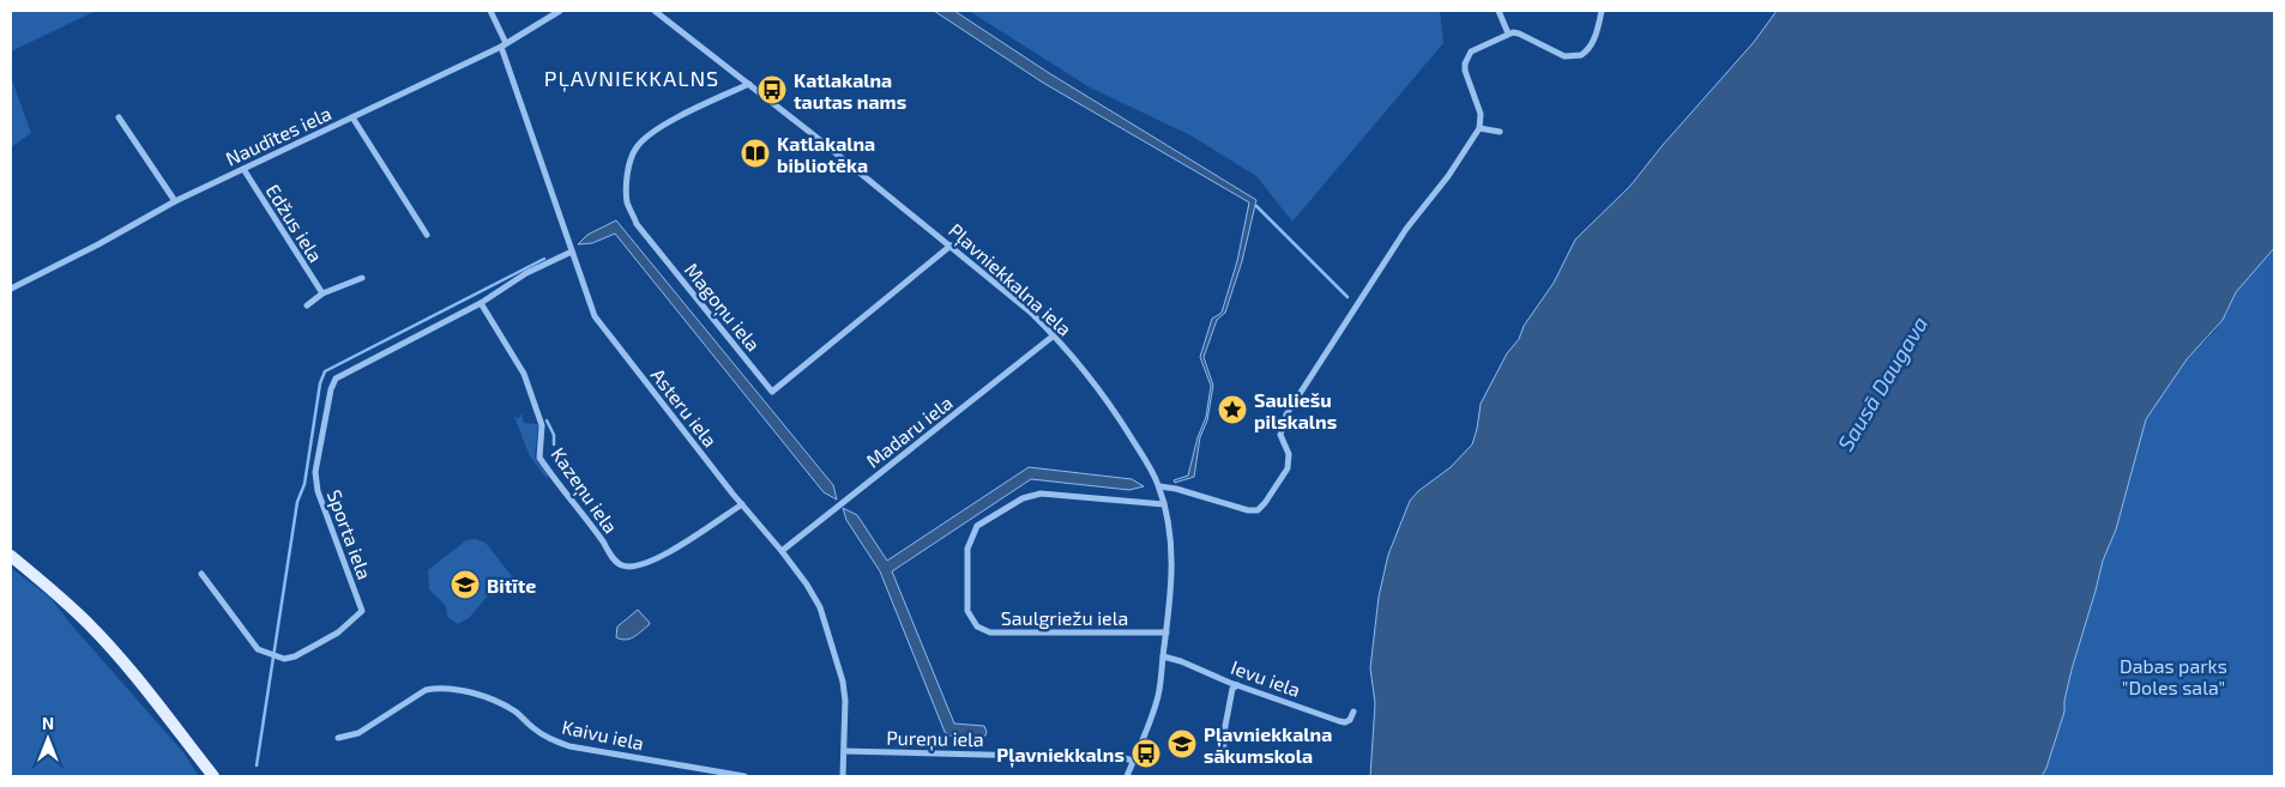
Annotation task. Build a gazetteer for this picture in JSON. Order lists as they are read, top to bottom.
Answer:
{
  "streets": {
    "street": [
      "Naudītes iela",
      "Edžus iela",
      "Pļavniekkalna iela",
      "Magoņu iela",
      "Asteru iela",
      "Madaru iela",
      "Kazeņu iela",
      "Sporta iela",
      "Saulgriežu iela",
      "Ievu iela",
      "Kaivu iela",
      "Pureņu iela"
    ]
  },
  "crossings": [
    ["Naudītes iela", "Edžus iela"],
    ["Naudītes iela", "Asteru iela"],
    ["Pļavniekkalna iela", "Magoņu iela"],
    ["Pļavniekkalna iela", "Madaru iela"],
    ["Pļavniekkalna iela", "Saulgriežu iela"],
    ["Pļavniekkalna iela", "Ievu iela"],
    ["Pļavniekkalna iela", "Pureņu iela"],
    ["Asteru iela", "Madaru iela"],
    ["Asteru iela", "Kazeņu iela"],
    ["Asteru iela", "Sporta iela"],
    ["Asteru iela", "Pureņu iela"],
    ["Kazeņu iela", "Sporta iela"]
  ],
  "districts": ["PĻAVNIEKKALNS"],
  "water": ["Sausā Daugava"],
  "parks": ["Dabas parks \"Doles sala\""],
  "places": {
    "bus stop": ["Katlakalna tautas nams", "Pļavniekkalns"],
    "library": ["Katlakalna bibliotēka"],
    "place": ["Sauliešu pilskalns"],
    "school or university": ["Bitīte", "Pļavniekkalna sākumskola"]
  },
  "north": "top"
}
